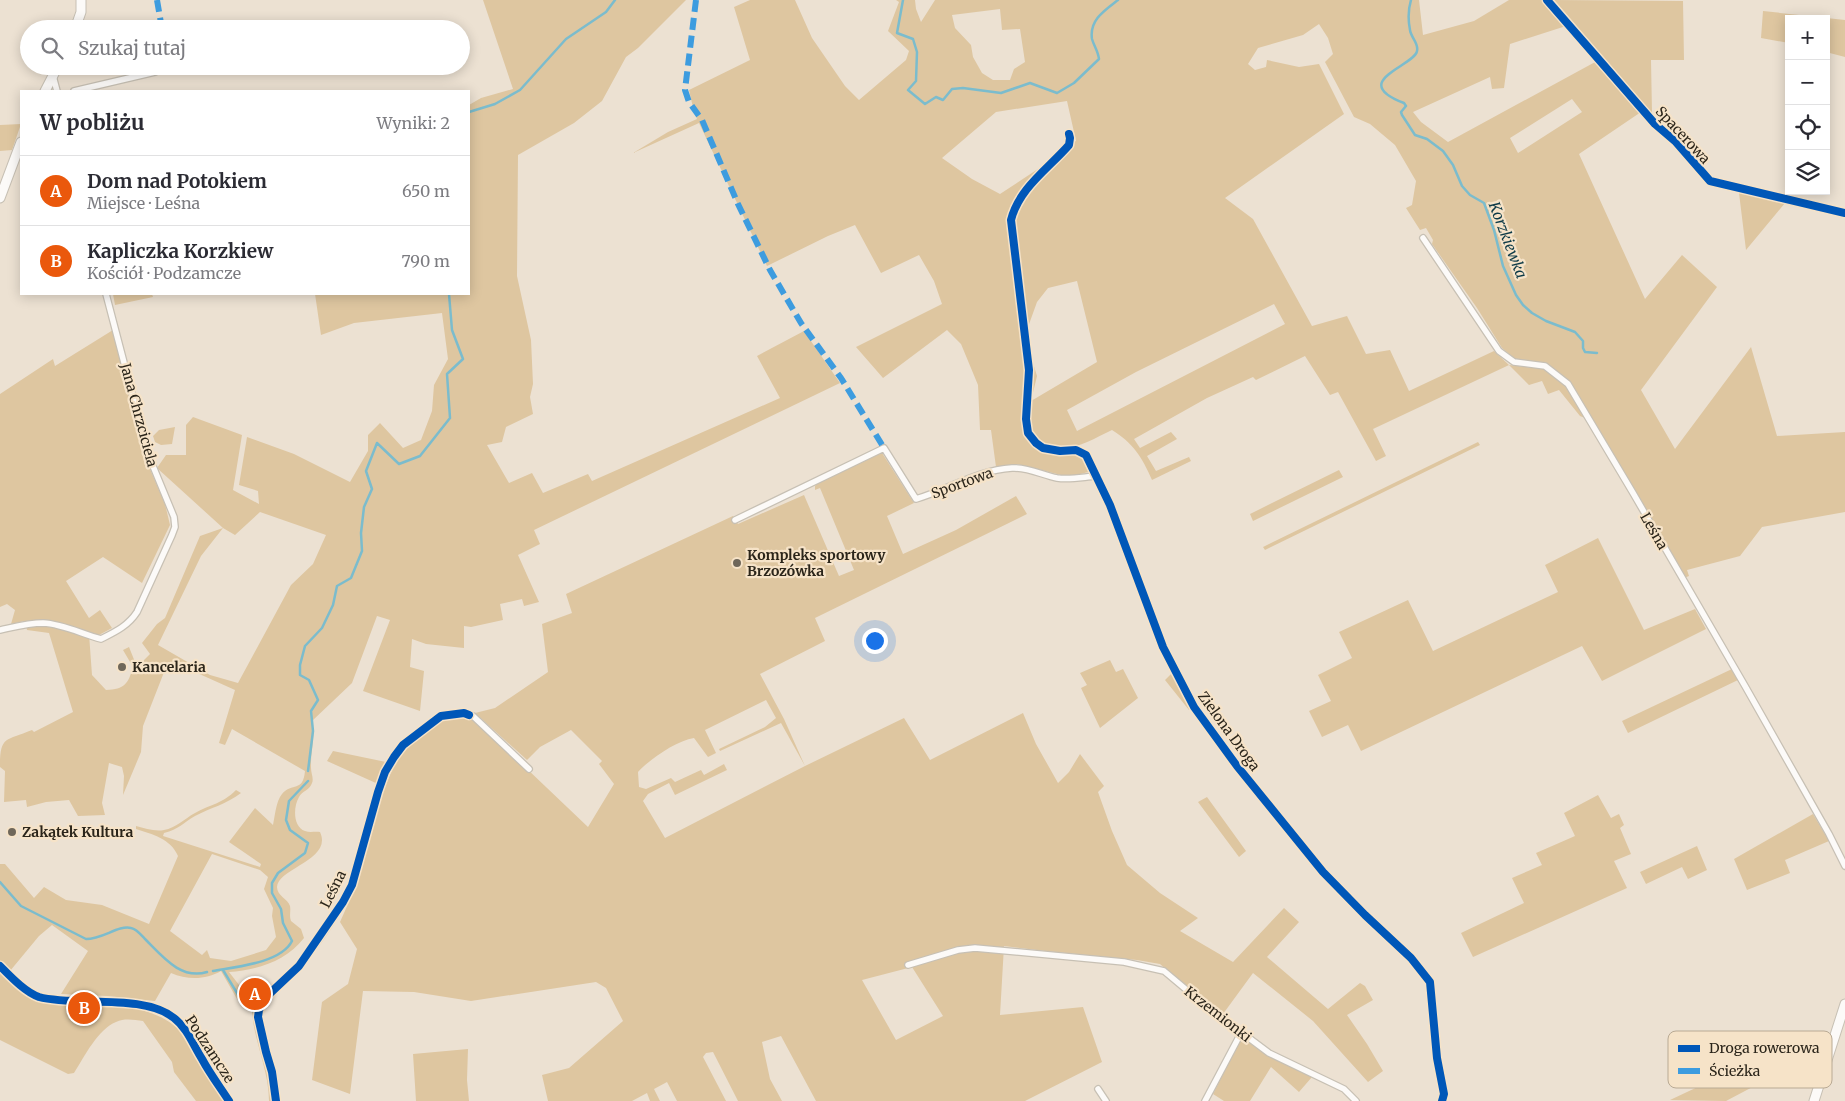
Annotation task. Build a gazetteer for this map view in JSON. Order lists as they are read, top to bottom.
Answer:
{
  "streets": {
    "street": [
      "Spacerowa",
      "Jana Chrzciciela",
      "Sportowa",
      "Leśna",
      "Zielona Droga",
      "Krzemionki",
      "Podzamcze"
    ]
  },
  "crossings": [
    ["Sportowa", "Zielona Droga"]
  ],
  "water": ["Korzkiewka"],
  "places": ["Kompleks sportowy Brzozówka", "Kancelaria", "Zakątek Kultura"],
  "legend": ["Droga rowerowa", "Ścieżka"],
  "page": {
    "map_buttons": ["+", "−"],
    "search": "Szukaj tutaj",
    "heading": ["W pobliżu", "Wyniki: 2"],
    "list": [
      {
        "mark": "A",
        "name": "Dom nad Potokiem",
        "note": "Miejsce · Leśna",
        "value": "650 m"
      },
      {
        "mark": "B",
        "name": "Kapliczka Korzkiew",
        "note": "Kościół · Podzamcze",
        "value": "790 m"
      }
    ],
    "pins": ["A", "B"]
  }
}
